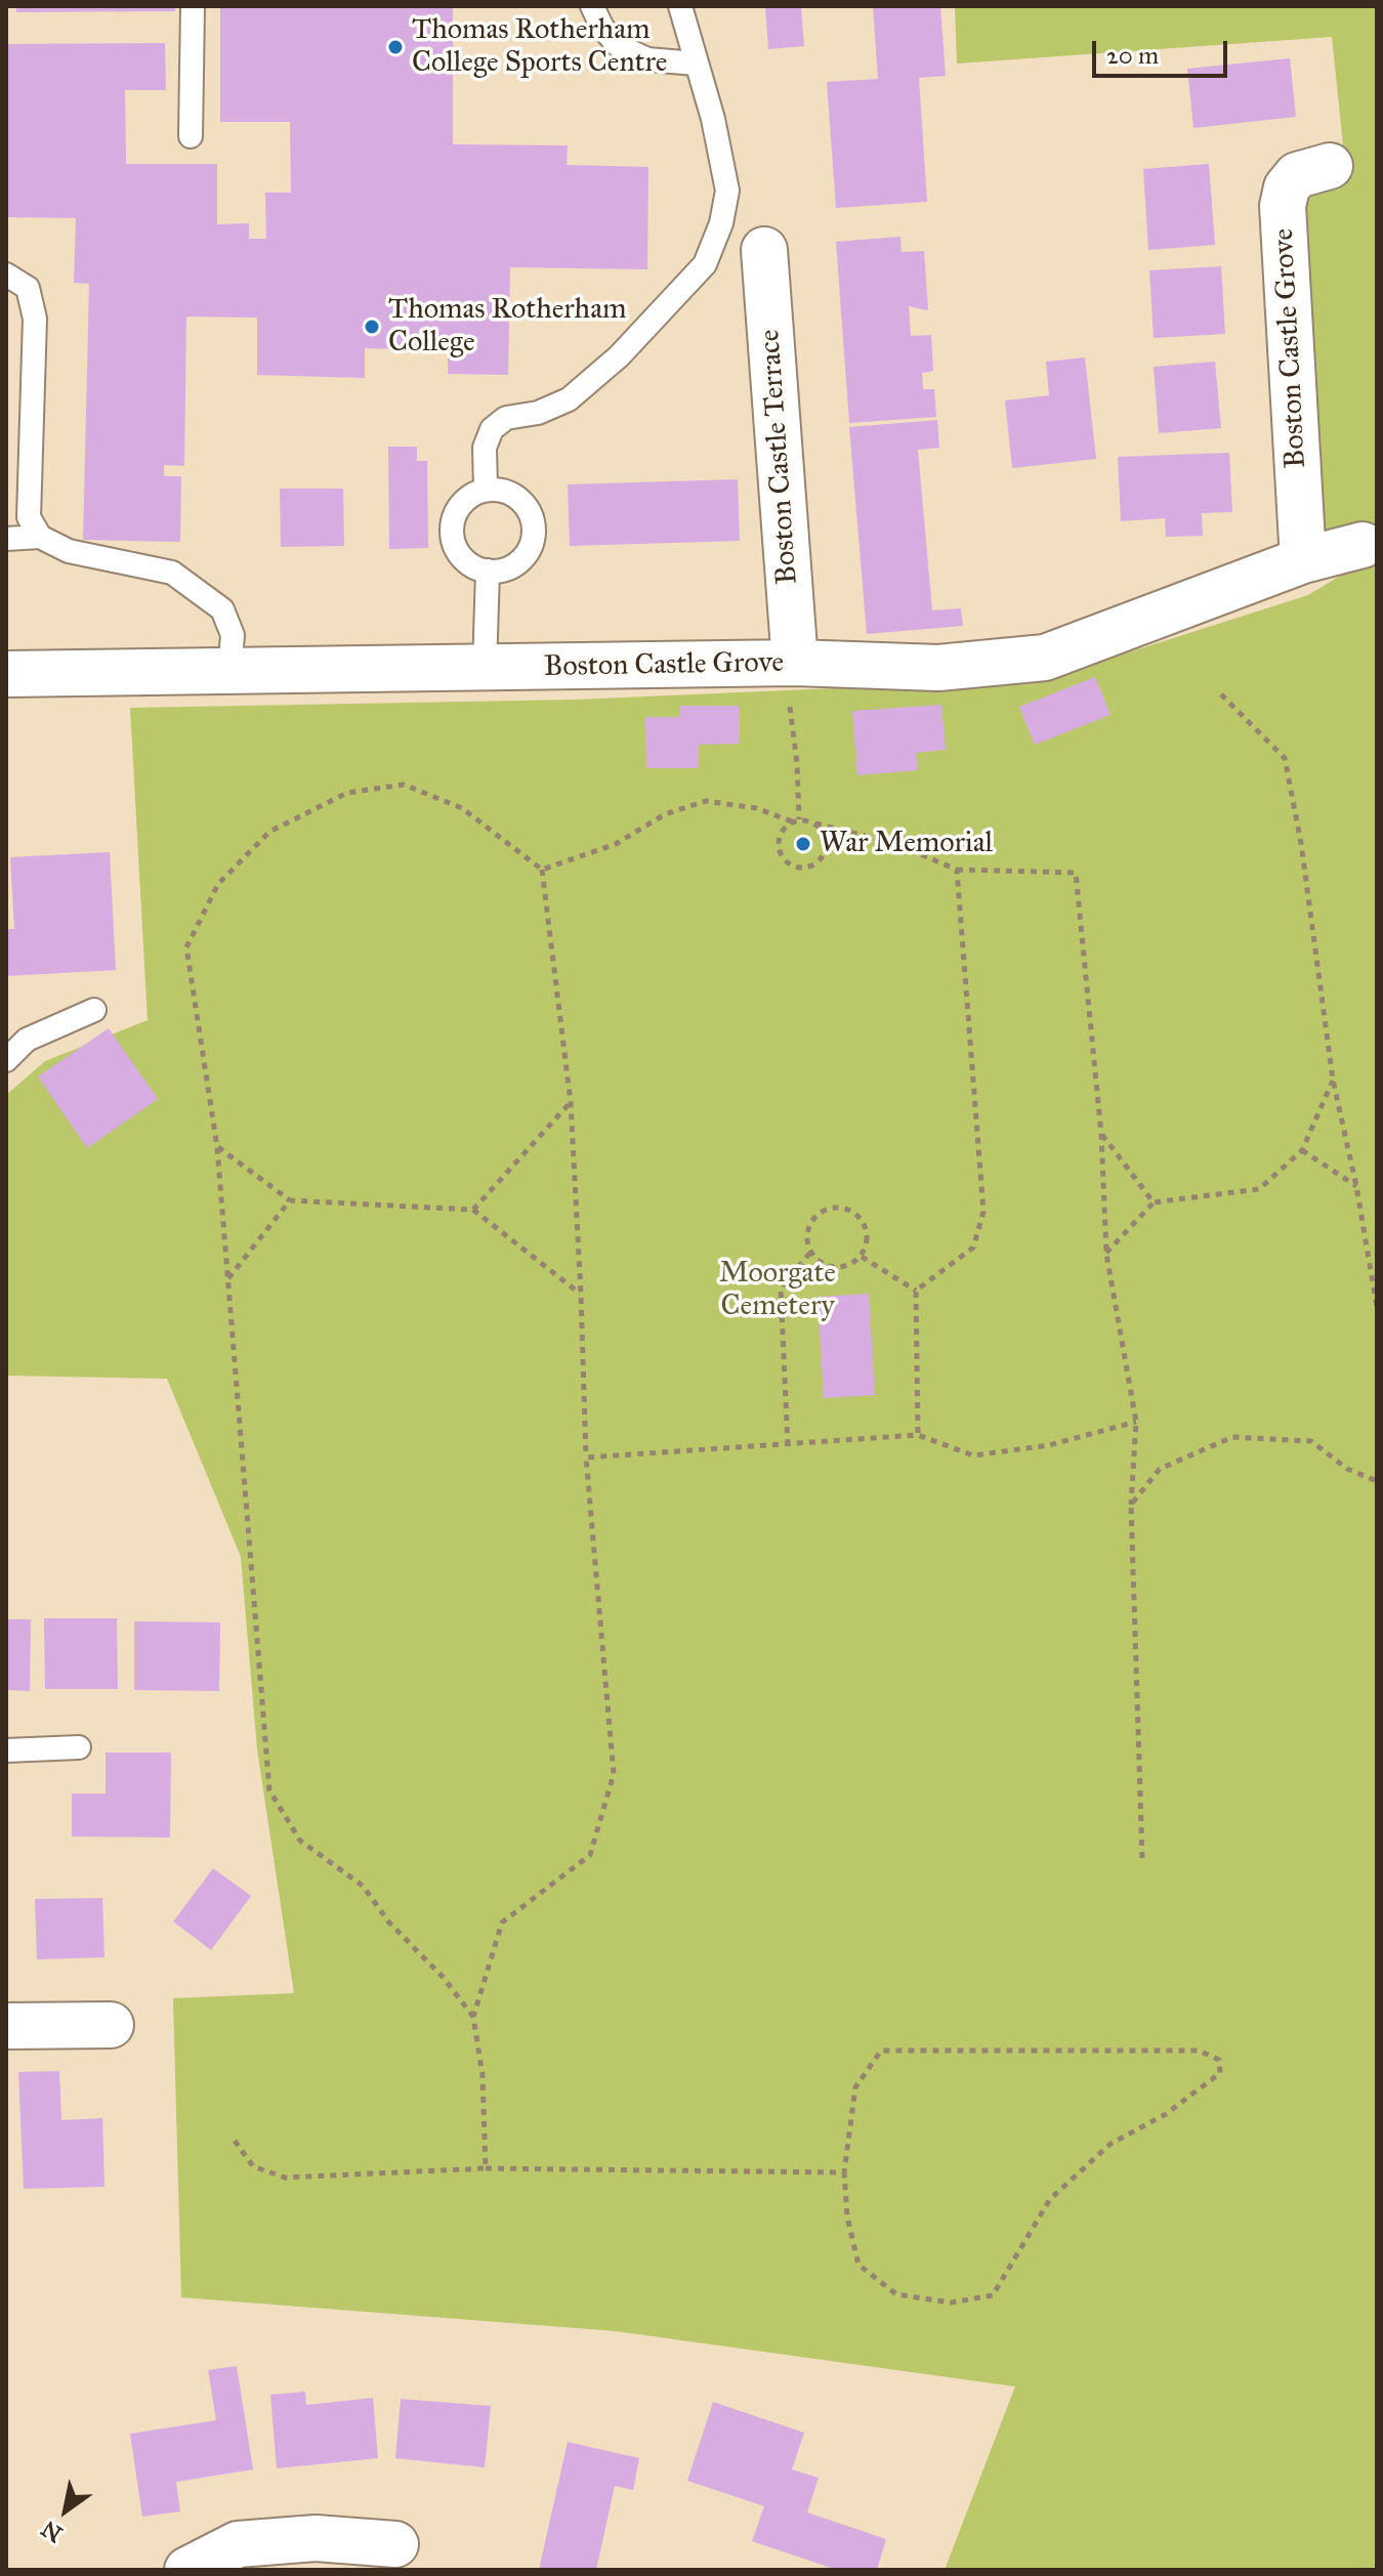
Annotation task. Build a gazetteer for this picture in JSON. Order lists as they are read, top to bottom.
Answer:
{
  "streets": {
    "street": ["Boston Castle Grove", "Boston Castle Terrace"]
  },
  "crossings": [
    ["Boston Castle Grove", "Boston Castle Terrace"]
  ],
  "parks": ["Moorgate Cemetery"],
  "places": ["Thomas Rotherham College Sports Centre", "Thomas Rotherham College", "War Memorial"],
  "scale_bar": "20 m",
  "north": "bottom left"
}
